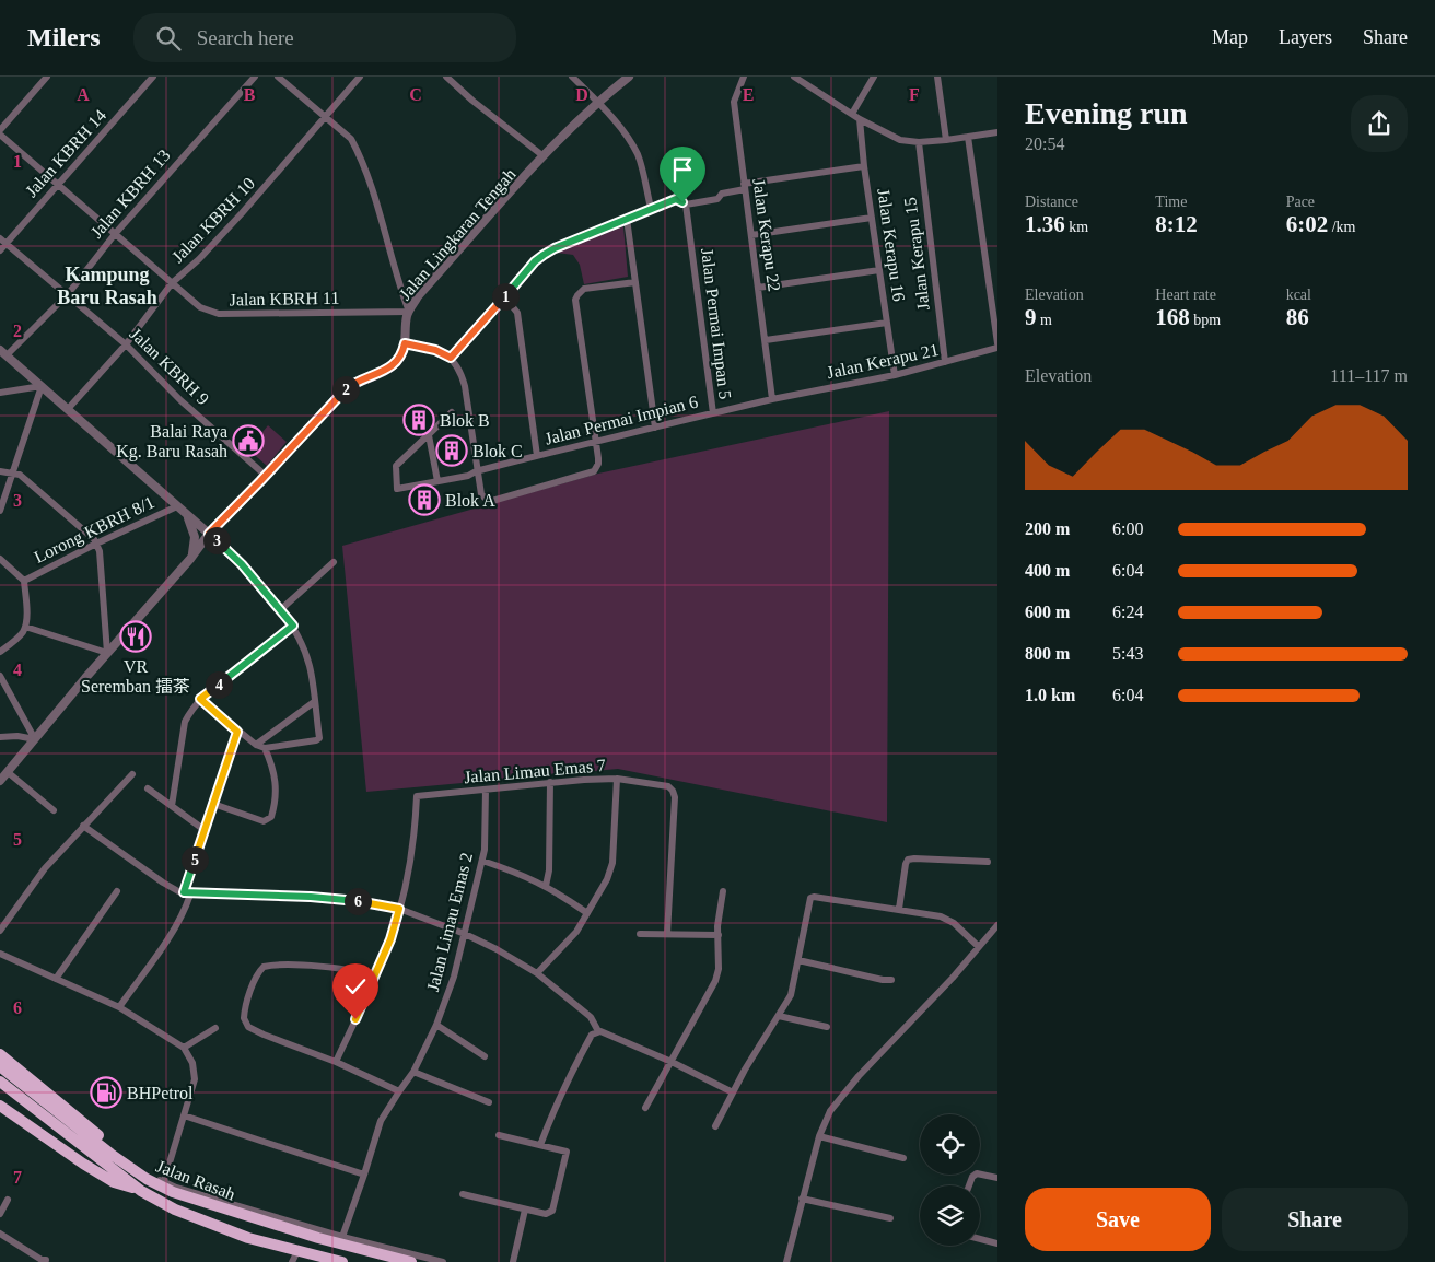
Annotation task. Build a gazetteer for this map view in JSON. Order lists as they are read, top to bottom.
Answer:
{
  "streets": {
    "highway": ["Jalan Rasah"],
    "street": [
      "Jalan KBRH 14",
      "Jalan KBRH 13",
      "Jalan KBRH 10",
      "Jalan Lingkaran Tengah",
      "Jalan Kerapu 22",
      "Jalan Kerapu 16",
      "Jalan Kerapu 15",
      "Jalan KBRH 11",
      "Jalan Permai Impan 5",
      "Jalan Kerapu 21",
      "Jalan KBRH 9",
      "Jalan Permai Impian 6",
      "Lorong KBRH 8/1",
      "Jalan Limau Emas 7",
      "Jalan Limau Emas 2"
    ]
  },
  "crossings": [
    ["Jalan KBRH 14", "Jalan KBRH 11"],
    ["Jalan KBRH 14", "Jalan KBRH 9"],
    ["Jalan KBRH 13", "Jalan KBRH 11"],
    ["Jalan KBRH 13", "Jalan KBRH 9"],
    ["Jalan KBRH 10", "Jalan KBRH 11"],
    ["Jalan KBRH 10", "Jalan KBRH 9"],
    ["Jalan Lingkaran Tengah", "Jalan KBRH 11"],
    ["Jalan Lingkaran Tengah", "Jalan KBRH 9"],
    ["Jalan Kerapu 22", "Jalan Kerapu 21"],
    ["Jalan Kerapu 22", "Jalan Permai Impian 6"],
    ["Jalan Kerapu 16", "Jalan Kerapu 21"],
    ["Jalan Kerapu 15", "Jalan Kerapu 21"],
    ["Jalan Permai Impan 5", "Jalan Permai Impian 6"],
    ["Jalan Kerapu 21", "Jalan Permai Impian 6"],
    ["Jalan Limau Emas 7", "Jalan Limau Emas 2"]
  ],
  "districts": ["Kampung Baru Rasah"],
  "places": {
    "building": ["Blok B", "Blok C", "Blok A"],
    "public building": ["Balai Raya Kg. Baru Rasah"],
    "restaurant": ["VR Seremban 擂茶"],
    "fuel station": ["BHPetrol"]
  },
  "page": {
    "header": "Milers",
    "search": "Search here",
    "nav": ["Map", "Layers", "Share"],
    "heading": ["Evening run", "20:54"],
    "stats": [
      ["Distance", "1.36 km"],
      ["Time", "8:12"],
      ["Pace", "6:02 /km"],
      ["Elevation", "9 m"],
      ["Heart rate", "168 bpm"],
      ["kcal", "86"]
    ],
    "pins": [
      "1",
      "2",
      "3",
      "4",
      "5",
      "6"
    ],
    "chart": ["Elevation", "111–117 m"],
    "list": [
      {
        "name": "200 m",
        "note": "6:00"
      },
      {
        "name": "400 m",
        "note": "6:04"
      },
      {
        "name": "600 m",
        "note": "6:24"
      },
      {
        "name": "800 m",
        "note": "5:43"
      },
      {
        "name": "1.0 km",
        "note": "6:04"
      }
    ],
    "buttons": ["Save", "Share"]
  },
  "grid": {
    "columns": [
      "A",
      "B",
      "C",
      "D",
      "E",
      "F"
    ],
    "rows": [
      "1",
      "2",
      "3",
      "4",
      "5",
      "6",
      "7"
    ]
  }
}
